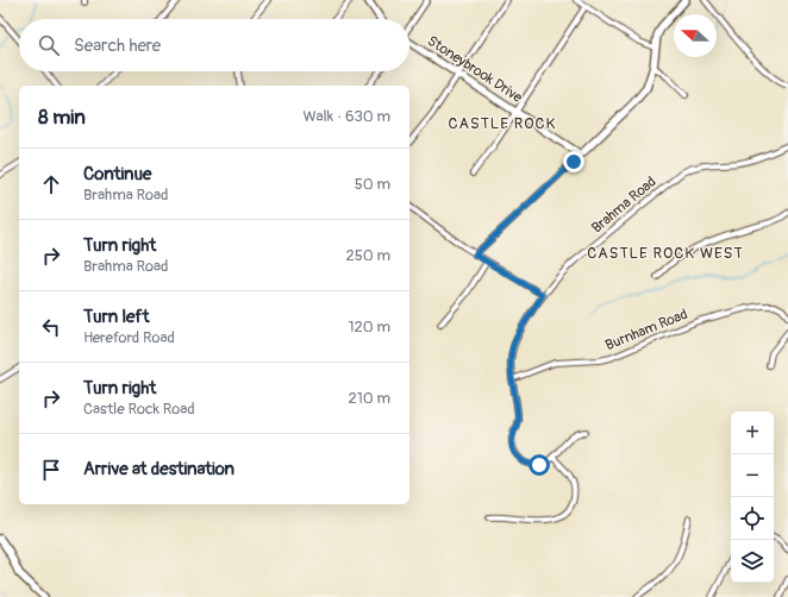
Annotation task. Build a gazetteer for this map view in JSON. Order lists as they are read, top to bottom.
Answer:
{
  "streets": {
    "street": ["Stoneybrook Drive", "Brahma Road", "Burnham Road"]
  },
  "crossings": [
    ["Brahma Road", "Burnham Road"]
  ],
  "districts": ["CASTLE ROCK", "CASTLE ROCK WEST"],
  "north": "left",
  "page": {
    "search": "Search here",
    "heading": ["8 min", "Walk · 630 m"],
    "list": [
      ["Continue", "Brahma Road", "50 m"],
      ["Turn right", "Brahma Road", "250 m"],
      ["Turn left", "Hereford Road", "120 m"],
      ["Turn right", "Castle Rock Road", "210 m"],
      "Arrive at destination"
    ],
    "map_buttons": ["+", "−"]
  }
}
